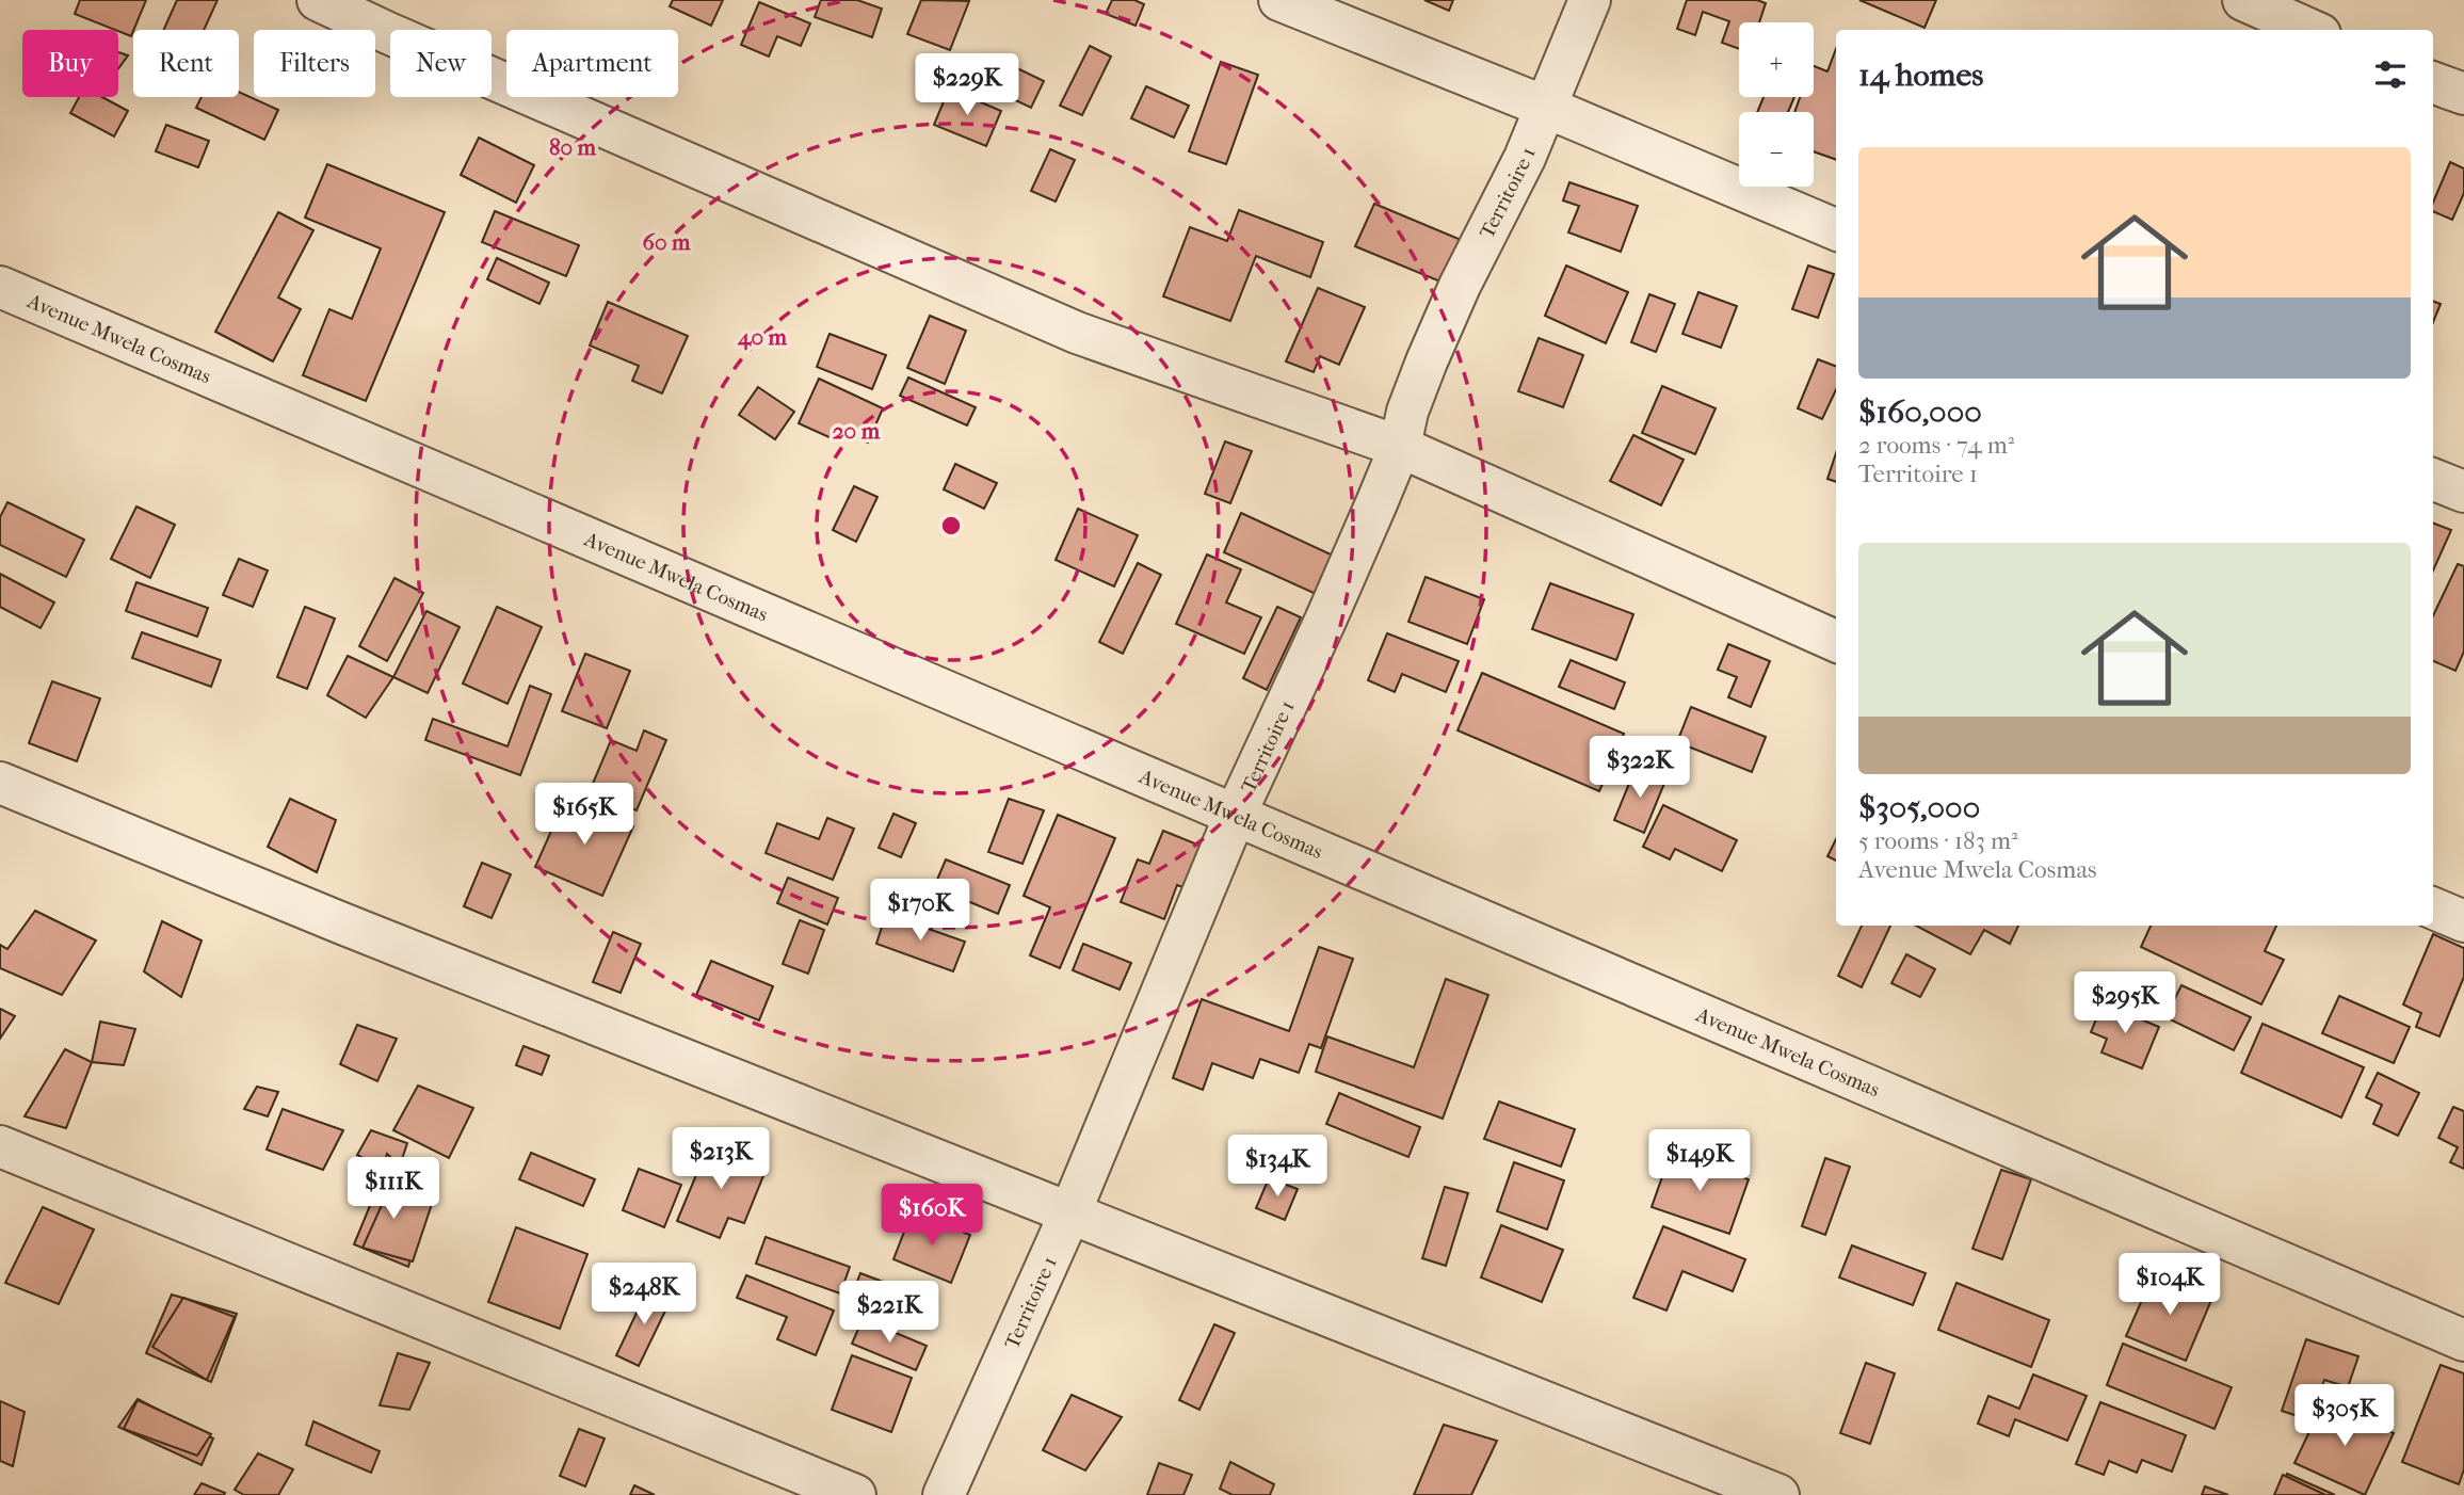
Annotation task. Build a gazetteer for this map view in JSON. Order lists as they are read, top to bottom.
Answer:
{
  "streets": {
    "street": ["Territoire 1", "Avenue Mwela Cosmas"]
  },
  "crossings": [
    ["Territoire 1", "Avenue Mwela Cosmas"]
  ],
  "page": {
    "map_buttons": ["+", "−"],
    "chip": [
      "Buy",
      "Rent",
      "Filters",
      "New",
      "Apartment"
    ],
    "heading": "14 homes",
    "price": [
      "$229K",
      "$322K",
      "$165K",
      "$170K",
      "$295K",
      "$213K",
      "$149K",
      "$134K",
      "$111K",
      "$160K",
      "$104K",
      "$248K",
      "$221K",
      "$305K"
    ],
    "list": [
      {
        "name": "$160,000",
        "note": "2 rooms · 74 m² · Territoire 1"
      },
      {
        "name": "$305,000",
        "note": "5 rooms · 183 m² · Avenue Mwela Cosmas"
      }
    ]
  },
  "rings": [
    "80 m",
    "60 m",
    "40 m",
    "20 m"
  ]
}
